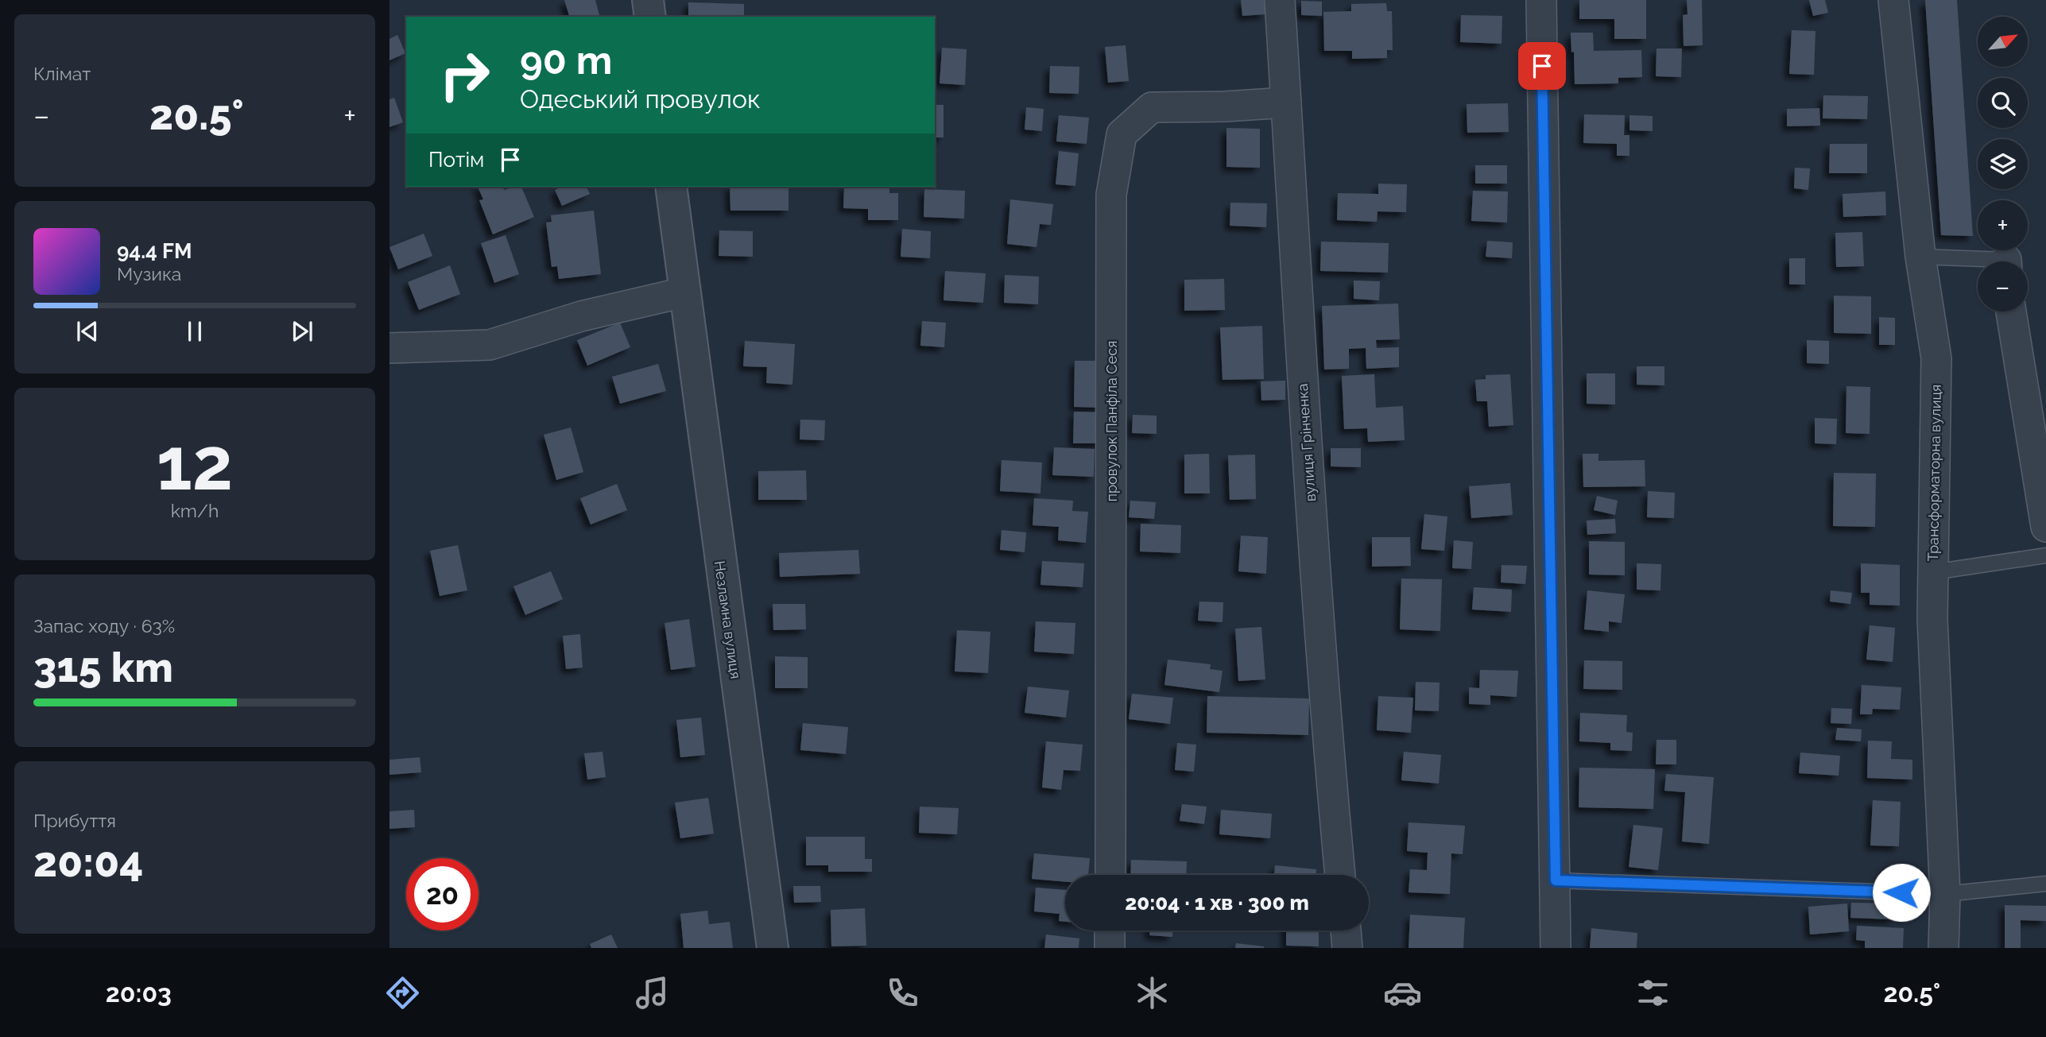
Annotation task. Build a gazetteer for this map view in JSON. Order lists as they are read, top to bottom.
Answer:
{
  "streets": {
    "street": [
      "провулок Панфіла Сеся",
      "вулиця Грінченка",
      "Трансформаторна вулиця",
      "Незламна вулиця"
    ]
  },
  "crossings": [
    ["провулок Панфіла Сеся", "вулиця Грінченка"]
  ],
  "north": "top right",
  "page": {
    "tile": [
      "Клімат",
      ["12", "km/h"],
      ["Запас ходу · 63%", "315 km"],
      ["Прибуття", "20:04"]
    ],
    "map_buttons": ["+", "−"],
    "turn": ["90 m", "Одеський провулок"],
    "heat": ["−", "20.5°", "+"],
    "then": "Потім",
    "song": ["94.4 FM", "Музика"],
    "limit": "20",
    "trip": "20:04 · 1 хв · 300 m",
    "tabs": ["20:03", "20.5°"]
  }
}
